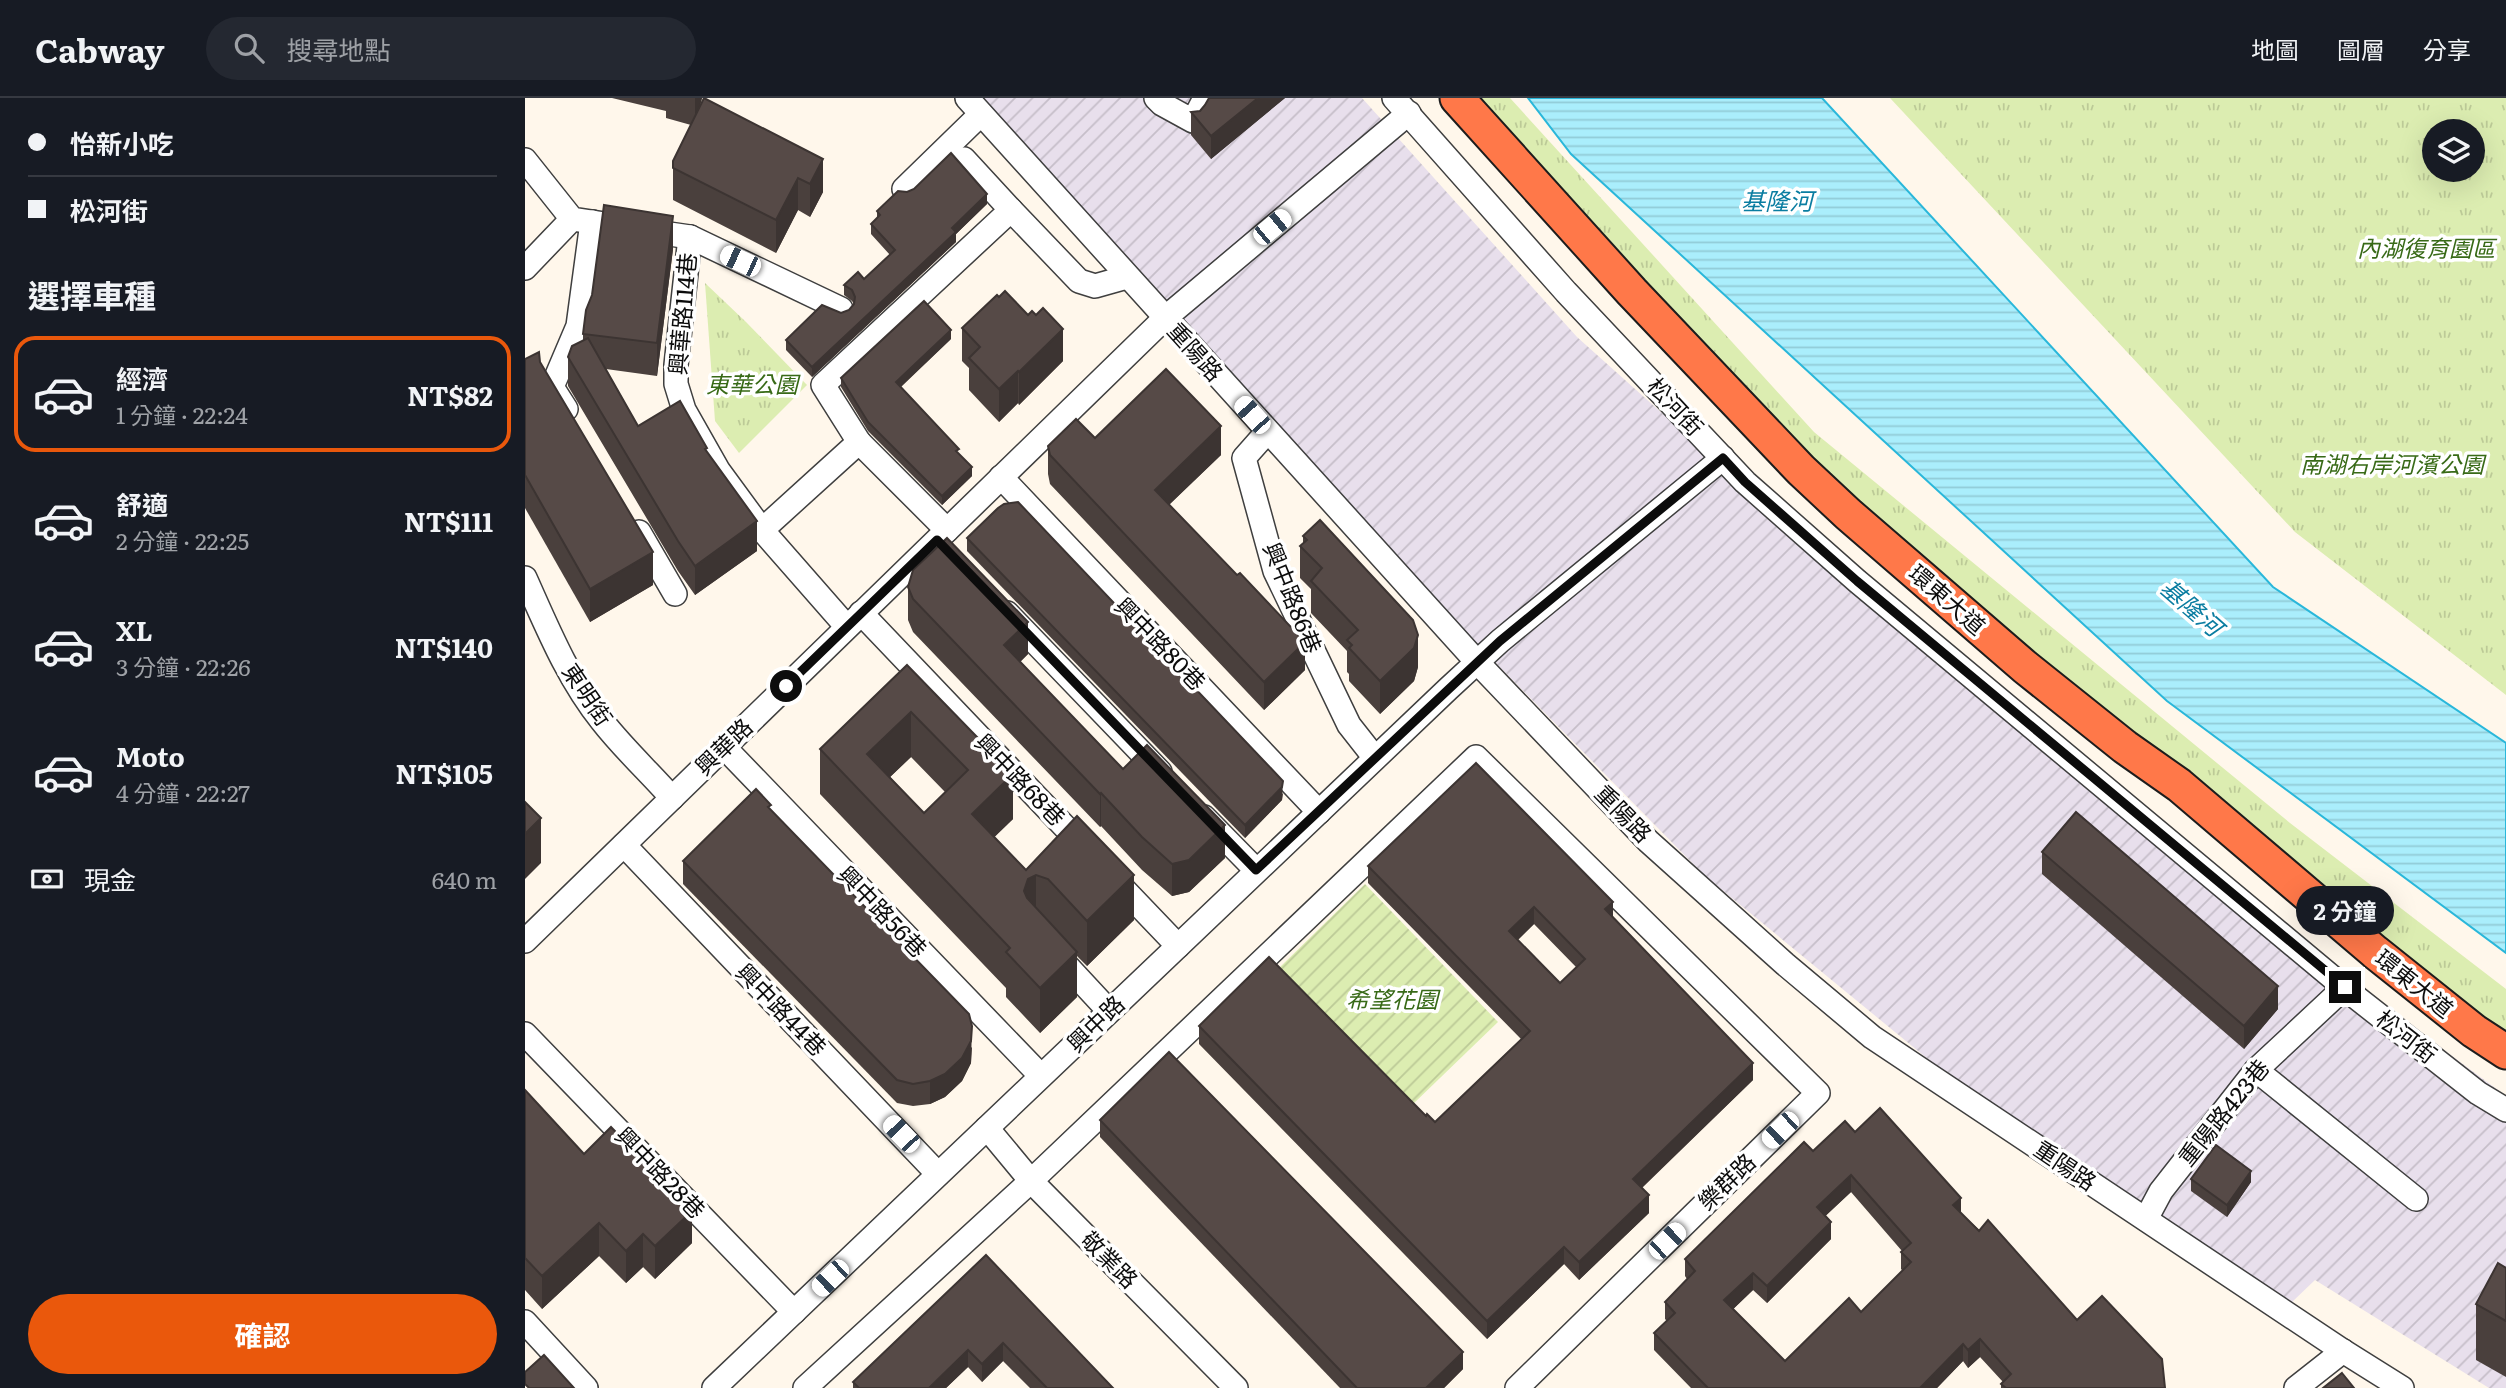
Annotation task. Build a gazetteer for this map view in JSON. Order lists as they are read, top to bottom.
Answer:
{
  "streets": {
    "highway": ["環東大道"],
    "street": [
      "興華路114巷",
      "重陽路",
      "松河街",
      "興中路86巷",
      "興中路80巷",
      "東明街",
      "興華路",
      "興中路68巷",
      "興中路56巷",
      "興中路44巷",
      "興中路",
      "重陽路423巷",
      "興中路28巷",
      "樂群路",
      "敬業路"
    ]
  },
  "crossings": [
    ["興華路114巷", "興華路"],
    ["興華路114巷", "興中路68巷"],
    ["重陽路", "興中路86巷"],
    ["重陽路", "興華路"],
    ["重陽路", "興中路"],
    ["重陽路", "重陽路423巷"],
    ["松河街", "興華路"],
    ["松河街", "興中路"],
    ["松河街", "重陽路423巷"],
    ["興中路86巷", "興中路"],
    ["興中路80巷", "興華路"],
    ["興中路80巷", "興中路"],
    ["東明街", "興華路"],
    ["興華路", "興中路68巷"],
    ["興華路", "興中路56巷"],
    ["興華路", "興中路44巷"],
    ["興中路68巷", "興中路"],
    ["興中路56巷", "興中路"],
    ["興中路44巷", "興中路"],
    ["興中路", "興中路28巷"],
    ["興中路", "敬業路"],
    ["樂群路", "敬業路"]
  ],
  "water": ["基隆河"],
  "parks": [
    "內湖復育園區",
    "東華公園",
    "南湖右岸河濱公園",
    "希望花園"
  ],
  "page": {
    "header": "Cabway",
    "search": "搜尋地點",
    "nav": ["地圖", "圖層", "分享"],
    "banner": ["怡新小吃", "松河街"],
    "heading": "選擇車種",
    "list": [
      {
        "name": "經濟",
        "note": "1 分鐘 · 22:24",
        "value": "NT$82"
      },
      {
        "name": "舒適",
        "note": "2 分鐘 · 22:25",
        "value": "NT$111"
      },
      {
        "name": "XL",
        "note": "3 分鐘 · 22:26",
        "value": "NT$140"
      },
      {
        "name": "Moto",
        "note": "4 分鐘 · 22:27",
        "value": "NT$105"
      }
    ],
    "pay": ["現金", "640 m"],
    "bubble": "2 分鐘",
    "buttons": "確認"
  }
}
